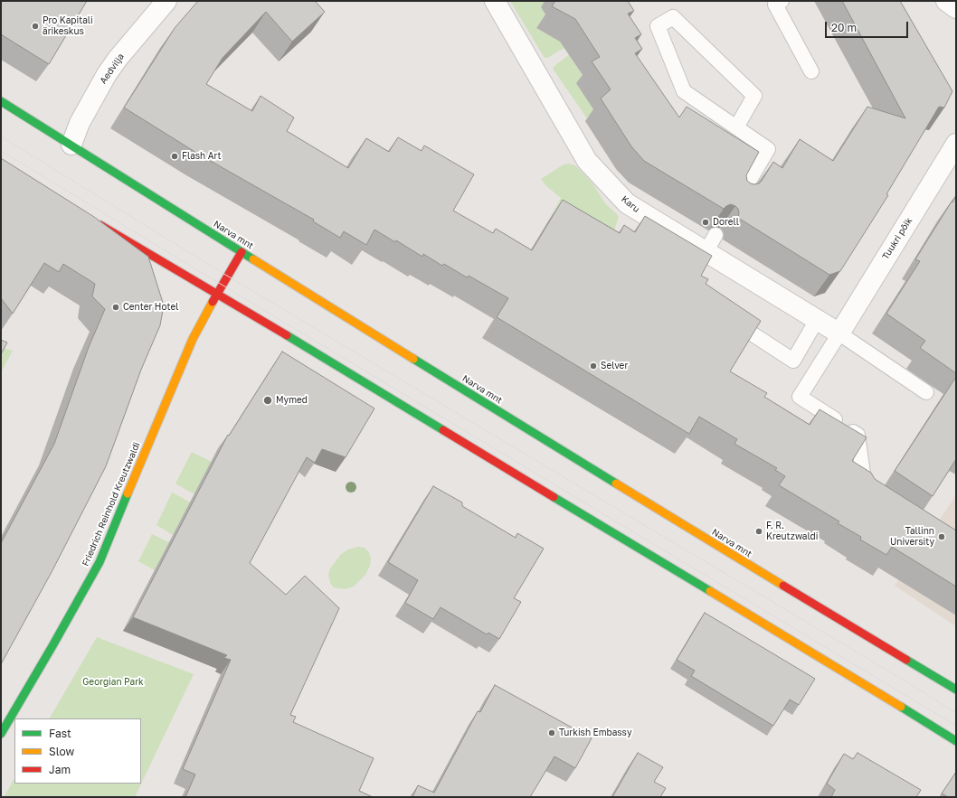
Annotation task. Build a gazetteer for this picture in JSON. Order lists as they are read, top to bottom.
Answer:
{
  "streets": {
    "main road": ["Narva mnt", "Friedrich Reinhold Kreutzwaldi"],
    "street": ["Aedvilja", "Karu", "Tuukri põik"]
  },
  "crossings": [
    ["Aedvilja", "Narva mnt"],
    ["Karu", "Tuukri põik"],
    ["Narva mnt", "Friedrich Reinhold Kreutzwaldi"]
  ],
  "parks": ["Georgian Park"],
  "places": [
    "Pro Kapitali ärikeskus",
    "Flash Art",
    "Dorell",
    "Center Hotel",
    "Selver",
    "Mymed",
    "F. R. Kreutzwaldi",
    "Tallinn University",
    "Turkish Embassy"
  ],
  "legend": ["Fast", "Slow", "Jam"],
  "scale_bar": "20 m"
}
